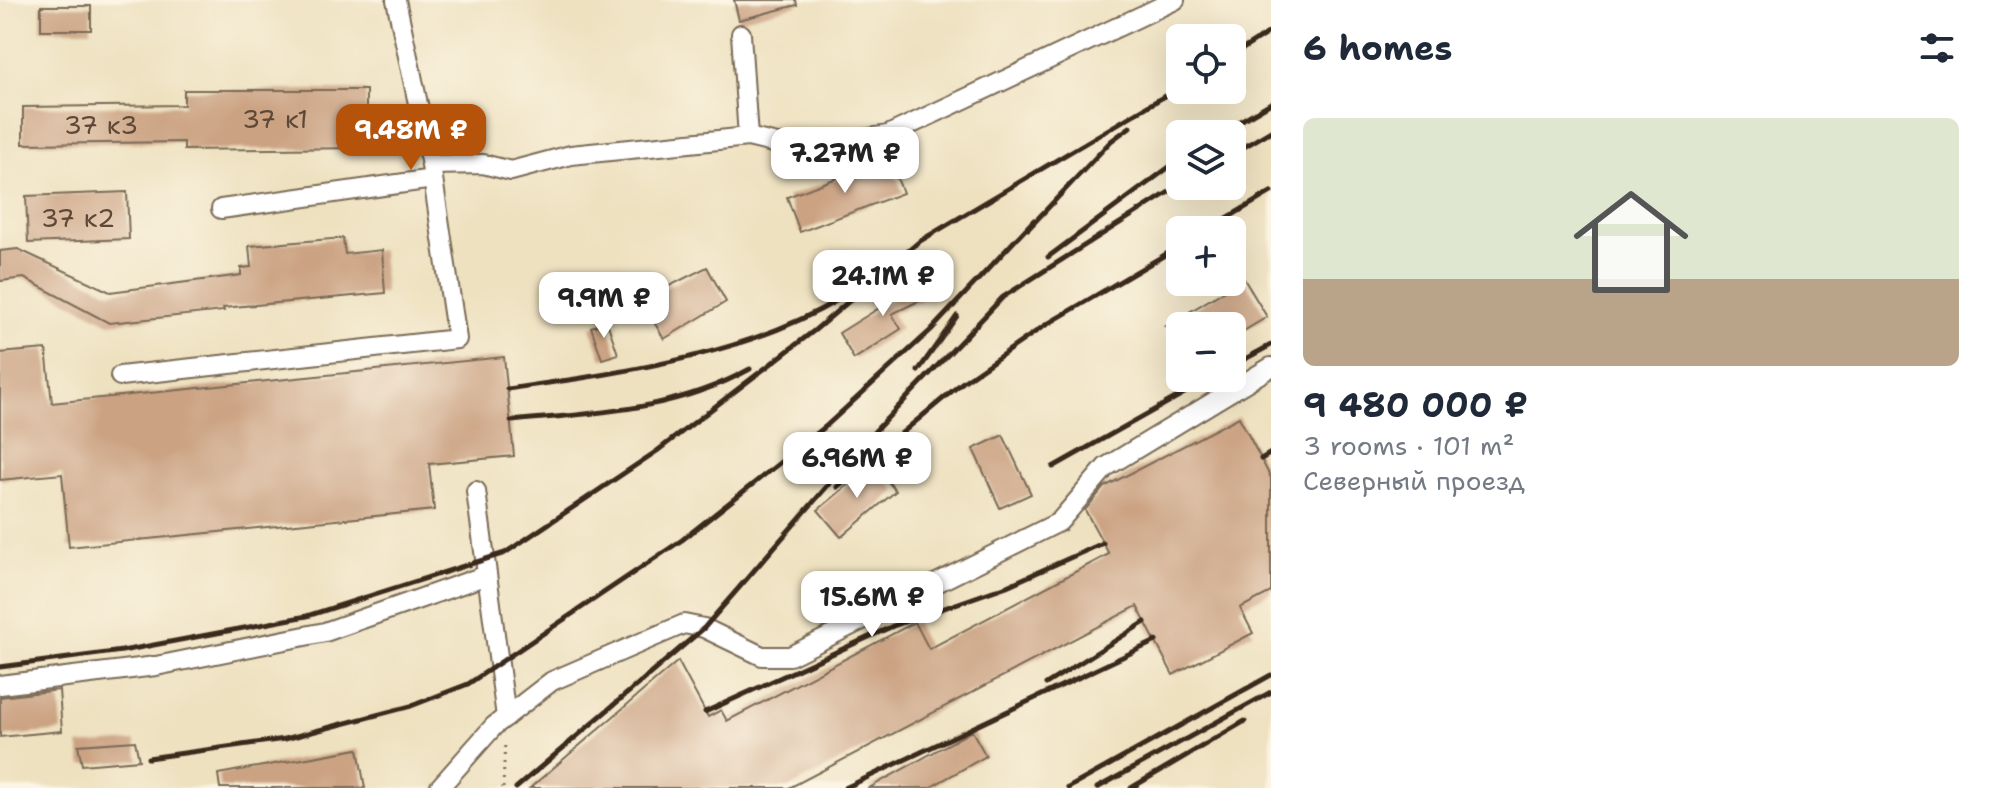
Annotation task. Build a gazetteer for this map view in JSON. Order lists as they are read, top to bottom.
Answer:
{
  "house_numbers": ["37 к1", "37 к3", "37 к2"],
  "page": {
    "heading": "6 homes",
    "map_buttons": ["+", "−"],
    "list": [
      {
        "name": "9 480 000 ₽",
        "note": "3 rooms · 101 m² · Северный проезд"
      }
    ],
    "price": [
      "9.48M ₽",
      "7.27M ₽",
      "24.1M ₽",
      "9.9M ₽",
      "6.96M ₽",
      "15.6M ₽"
    ]
  }
}
